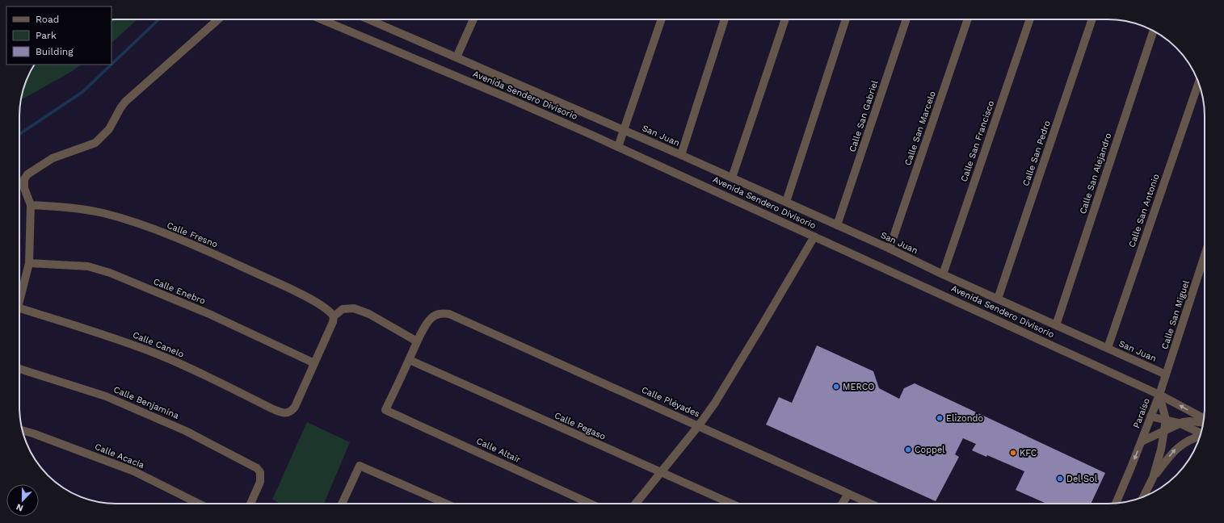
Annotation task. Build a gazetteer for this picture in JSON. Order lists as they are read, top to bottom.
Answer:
{
  "streets": {
    "street": [
      "Avenida Sendero Divisorio",
      "Calle San Gabriel",
      "Calle San Marcelo",
      "San Juan",
      "Calle San Francisco",
      "Calle San Pedro",
      "Calle San Alejandro",
      "Calle San Antonio",
      "Calle Fresno",
      "Calle Enebro",
      "Calle San Miguel",
      "Calle Canelo",
      "Calle Pléyades",
      "Calle Benjamina",
      "Paraíso",
      "Calle Pegaso",
      "Calle Altair",
      "Calle Acacia"
    ]
  },
  "crossings": [
    ["Avenida Sendero Divisorio", "San Juan"],
    ["Avenida Sendero Divisorio", "Calle San Miguel"],
    ["Avenida Sendero Divisorio", "Paraíso"],
    ["Calle San Gabriel", "San Juan"],
    ["Calle San Marcelo", "San Juan"],
    ["San Juan", "Calle San Francisco"],
    ["San Juan", "Calle San Pedro"],
    ["San Juan", "Calle San Alejandro"],
    ["San Juan", "Calle San Antonio"],
    ["San Juan", "Calle San Miguel"],
    ["Calle Enebro", "Calle Canelo"],
    ["Calle San Miguel", "Paraíso"],
    ["Calle Pegaso", "Calle Altair"]
  ],
  "places": [
    "MERCO",
    "Elizondo",
    "Coppel",
    "KFC",
    "Del Sol"
  ],
  "legend": ["Road", "Park", "Building"],
  "north": "bottom"
}
